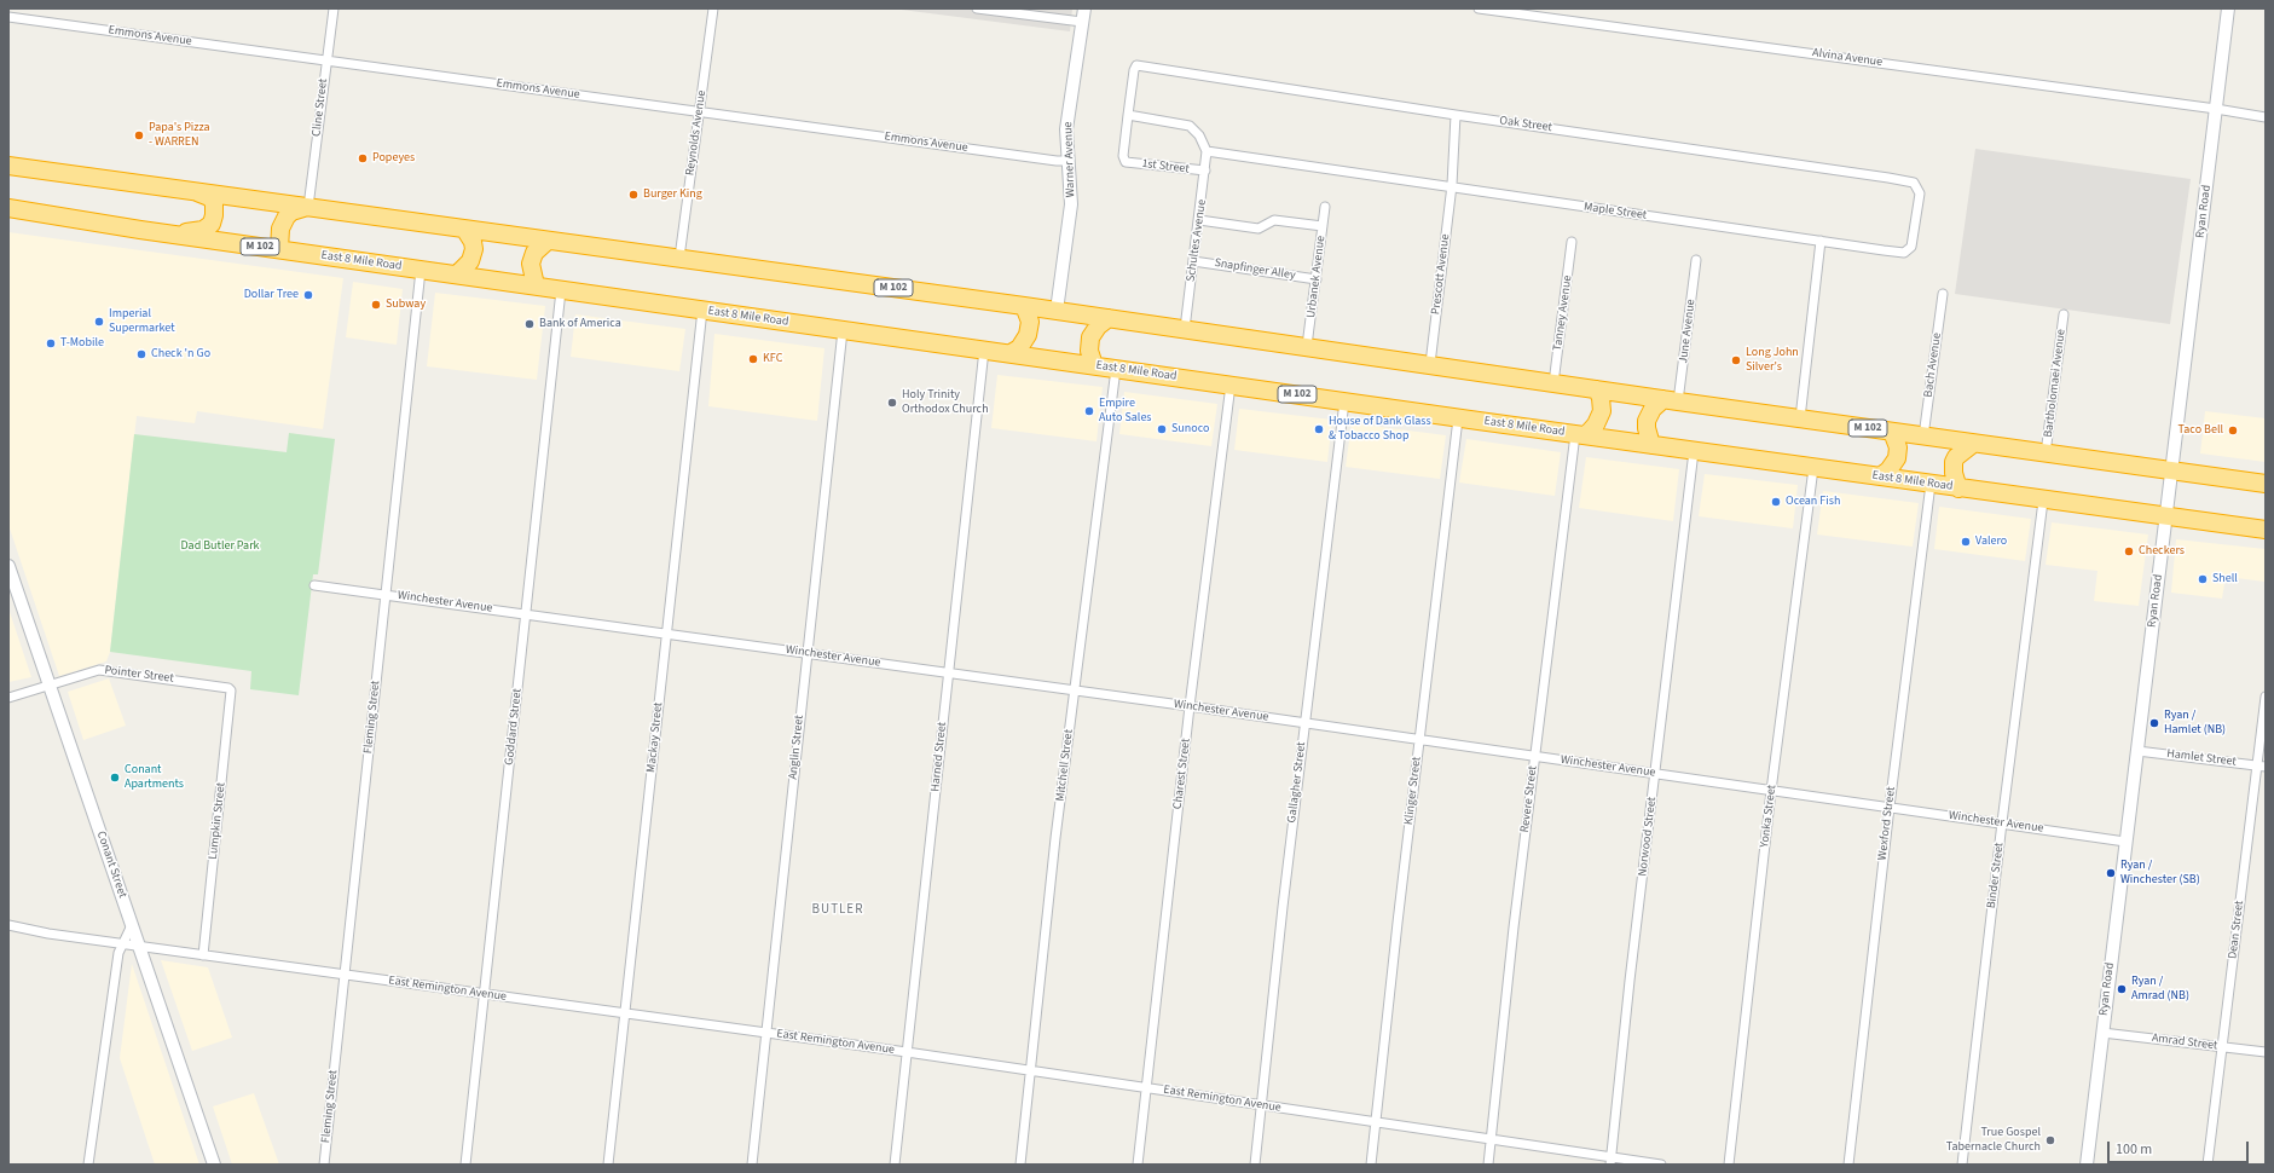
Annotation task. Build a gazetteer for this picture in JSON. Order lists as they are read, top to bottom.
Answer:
{
  "streets": {
    "highway": ["M 102", "East 8 Mile Road"],
    "main road": ["Warner Avenue", "Ryan Road", "Conant Street"],
    "street": [
      "Emmons Avenue",
      "Alvina Avenue",
      "Cline Street",
      "Oak Street",
      "Reynolds Avenue",
      "1st Street",
      "Maple Street",
      "Schultes Avenue",
      "Snapfinger Alley",
      "Prescott Avenue",
      "Urbanek Avenue",
      "Tanney Avenue",
      "June Avenue",
      "Bach Avenue",
      "Bartholomaei Avenue",
      "Winchester Avenue",
      "Pointer Street",
      "Fleming Street",
      "Goddard Street",
      "Mackay Street",
      "Anglin Street",
      "Harned Street",
      "Hamlet Street",
      "Mitchell Street",
      "Charest Street",
      "Gallagher Street",
      "Klinger Street",
      "Revere Street",
      "Yonka Street",
      "Lumpkin Street",
      "Wexford Street",
      "Norwood Street",
      "Binder Street",
      "Dean Street",
      "East Remington Avenue",
      "Amrad Street"
    ]
  },
  "crossings": [
    ["Emmons Avenue", "Cline Street"],
    ["Emmons Avenue", "Reynolds Avenue"],
    ["Emmons Avenue", "Warner Avenue"],
    ["Alvina Avenue", "Ryan Road"],
    ["Cline Street", "M 102"],
    ["Oak Street", "1st Street"],
    ["Oak Street", "Maple Street"],
    ["Oak Street", "Prescott Avenue"],
    ["Reynolds Avenue", "M 102"],
    ["Warner Avenue", "M 102"],
    ["1st Street", "Schultes Avenue"],
    ["Maple Street", "Schultes Avenue"],
    ["Maple Street", "Prescott Avenue"],
    ["Ryan Road", "M 102"],
    ["Ryan Road", "East 8 Mile Road"],
    ["Ryan Road", "Winchester Avenue"],
    ["Ryan Road", "Hamlet Street"],
    ["Ryan Road", "Amrad Street"],
    ["Schultes Avenue", "M 102"],
    ["Schultes Avenue", "Snapfinger Alley"],
    ["M 102", "Prescott Avenue"],
    ["M 102", "Urbanek Avenue"],
    ["M 102", "Tanney Avenue"],
    ["M 102", "June Avenue"],
    ["M 102", "Bach Avenue"],
    ["M 102", "Bartholomaei Avenue"],
    ["East 8 Mile Road", "Fleming Street"],
    ["East 8 Mile Road", "Goddard Street"],
    ["East 8 Mile Road", "Mackay Street"],
    ["East 8 Mile Road", "Anglin Street"],
    ["East 8 Mile Road", "Harned Street"],
    ["East 8 Mile Road", "Mitchell Street"],
    ["East 8 Mile Road", "Charest Street"],
    ["East 8 Mile Road", "Gallagher Street"],
    ["East 8 Mile Road", "Klinger Street"],
    ["East 8 Mile Road", "Revere Street"],
    ["East 8 Mile Road", "Yonka Street"],
    ["East 8 Mile Road", "Wexford Street"],
    ["East 8 Mile Road", "Norwood Street"],
    ["East 8 Mile Road", "Binder Street"],
    ["Snapfinger Alley", "Urbanek Avenue"],
    ["Winchester Avenue", "Fleming Street"],
    ["Winchester Avenue", "Goddard Street"],
    ["Winchester Avenue", "Mackay Street"],
    ["Winchester Avenue", "Anglin Street"],
    ["Winchester Avenue", "Harned Street"],
    ["Winchester Avenue", "Mitchell Street"],
    ["Winchester Avenue", "Charest Street"],
    ["Winchester Avenue", "Gallagher Street"],
    ["Winchester Avenue", "Klinger Street"],
    ["Winchester Avenue", "Revere Street"],
    ["Winchester Avenue", "Yonka Street"],
    ["Winchester Avenue", "Wexford Street"],
    ["Winchester Avenue", "Norwood Street"],
    ["Winchester Avenue", "Binder Street"],
    ["Pointer Street", "Lumpkin Street"],
    ["Pointer Street", "Conant Street"],
    ["Fleming Street", "East Remington Avenue"],
    ["Goddard Street", "East Remington Avenue"],
    ["Mackay Street", "East Remington Avenue"],
    ["Anglin Street", "East Remington Avenue"],
    ["Harned Street", "East Remington Avenue"],
    ["Hamlet Street", "Dean Street"],
    ["Mitchell Street", "East Remington Avenue"],
    ["Charest Street", "East Remington Avenue"],
    ["Gallagher Street", "East Remington Avenue"],
    ["Klinger Street", "East Remington Avenue"],
    ["Revere Street", "East Remington Avenue"],
    ["Lumpkin Street", "East Remington Avenue"],
    ["Norwood Street", "East Remington Avenue"],
    ["Conant Street", "East Remington Avenue"],
    ["Dean Street", "Amrad Street"]
  ],
  "districts": ["BUTLER"],
  "parks": ["Dad Butler Park"],
  "places": [
    "Papa's Pizza - WARREN",
    "Popeyes",
    "Burger King",
    "Dollar Tree",
    "Subway",
    "Imperial Supermarket",
    "Bank of America",
    "T-Mobile",
    "Check 'n Go",
    "KFC",
    "Long John Silver's",
    "Holy Trinity Orthodox Church",
    "Empire Auto Sales",
    "Sunoco",
    "House of Dank Glass & Tobacco Shop",
    "Taco Bell",
    "Ocean Fish",
    "Valero",
    "Checkers",
    "Shell",
    "Ryan / Hamlet (NB)",
    "Conant Apartments",
    "Ryan / Winchester (SB)",
    "Ryan / Amrad (NB)",
    "True Gospel Tabernacle Church"
  ],
  "scale_bar": "100 m"
}
